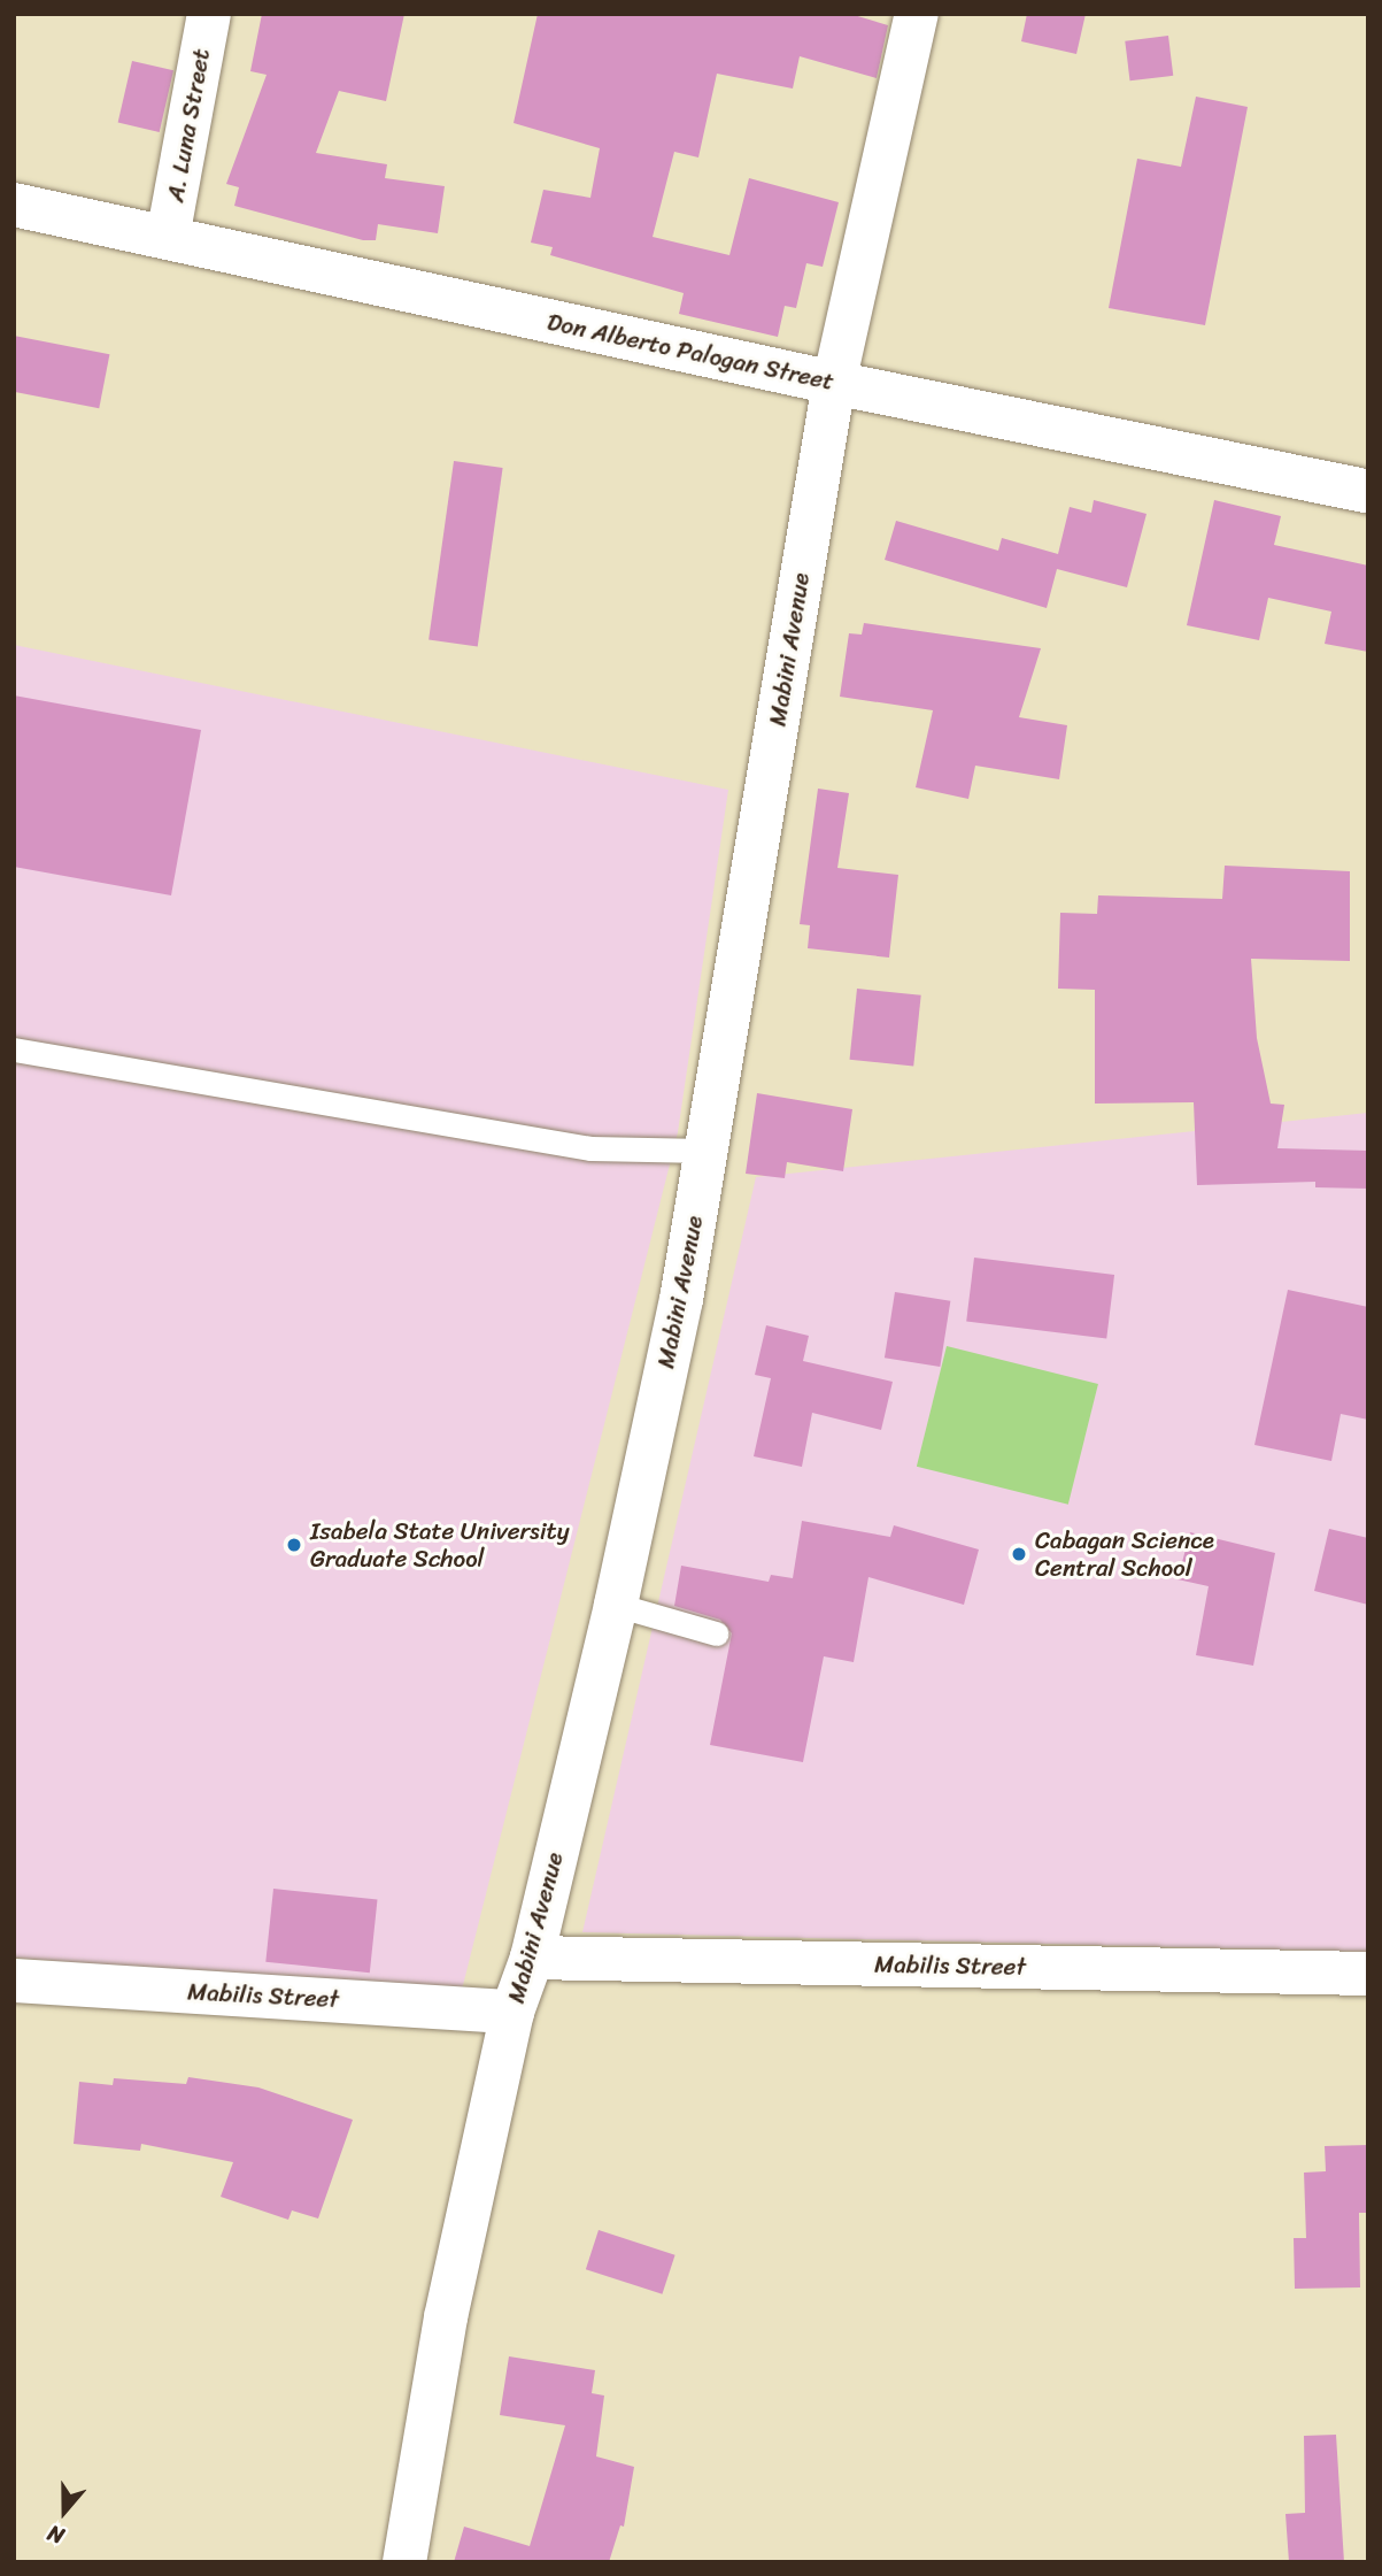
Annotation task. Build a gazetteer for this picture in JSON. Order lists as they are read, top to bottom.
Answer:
{
  "streets": {
    "street": [
      "A. Luna Street",
      "Don Alberto Palogan Street",
      "Mabini Avenue",
      "Mabilis Street"
    ]
  },
  "crossings": [
    ["A. Luna Street", "Don Alberto Palogan Street"],
    ["Don Alberto Palogan Street", "Mabini Avenue"],
    ["Mabini Avenue", "Mabilis Street"]
  ],
  "places": ["Isabela State University Graduate School", "Cabagan Science Central School"],
  "north": "bottom"
}
